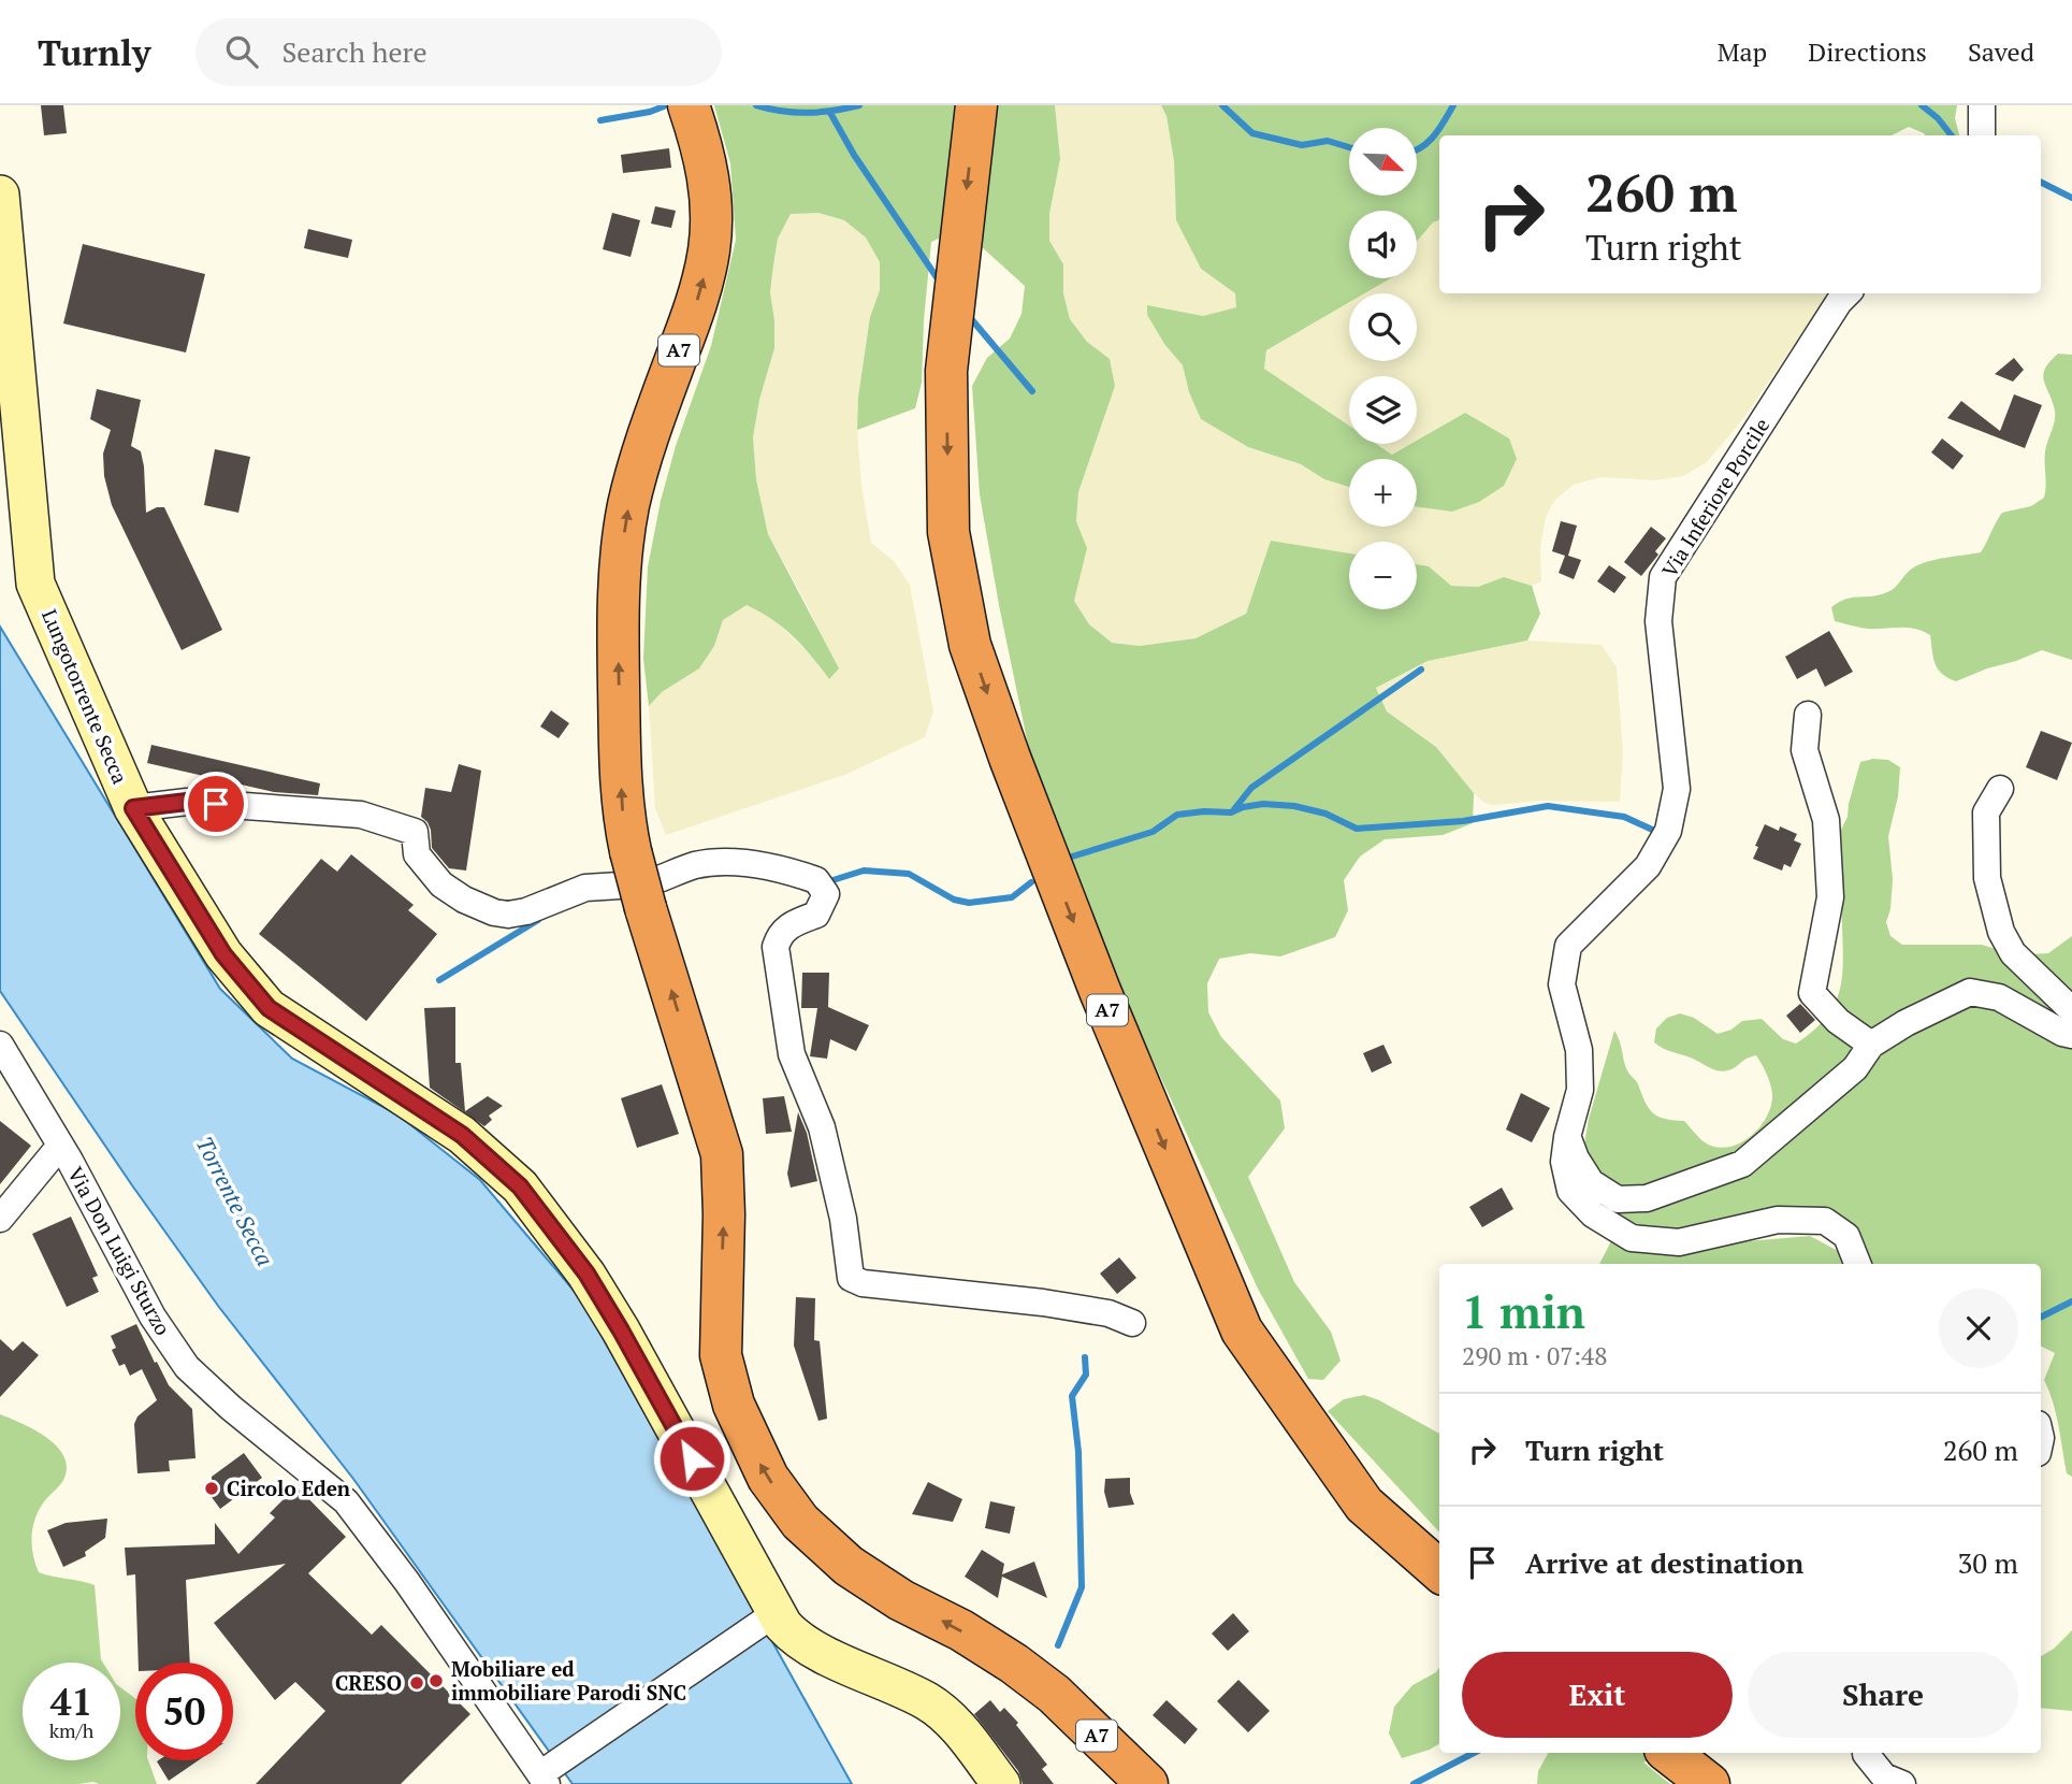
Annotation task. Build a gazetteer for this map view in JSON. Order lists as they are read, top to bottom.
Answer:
{
  "streets": {
    "highway": ["A7"],
    "main road": ["Lungotorrente Secca"],
    "street": ["Via Inferiore Porcile", "Via Don Luigi Sturzo"]
  },
  "water": ["Torrente Secca"],
  "places": ["Circolo Eden", "Mobiliare ed immobiliare Parodi SNC", "CRESO"],
  "north": "bottom right",
  "page": {
    "header": "Turnly",
    "search": "Search here",
    "nav": ["Map", "Directions", "Saved"],
    "map_buttons": ["+", "−"],
    "turn": ["260 m", "Turn right"],
    "heading": ["1 min", "290 m · 07:48"],
    "list": [
      {
        "name": "Turn right",
        "value": "260 m"
      },
      {
        "name": "Arrive at destination",
        "value": "30 m"
      }
    ],
    "buttons": ["Exit", "Share"],
    "speed": "41 km/h",
    "limit": "50"
  }
}
